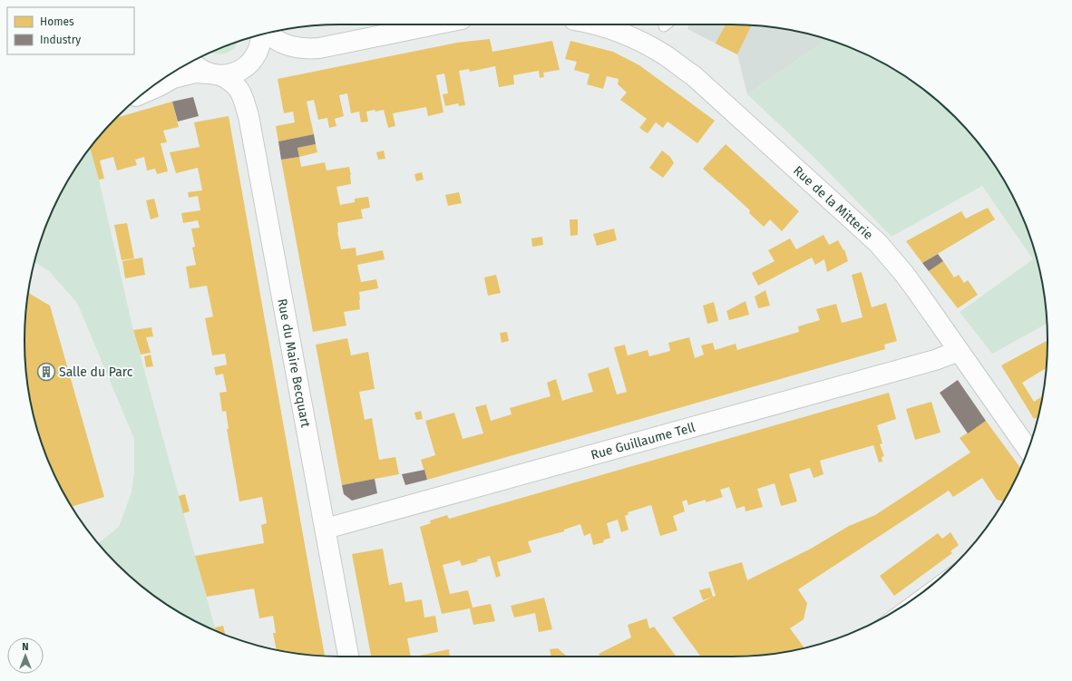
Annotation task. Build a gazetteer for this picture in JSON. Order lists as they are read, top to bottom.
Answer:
{
  "streets": {
    "street": ["Rue de la Mitterie", "Rue du Maire Becquart", "Rue Guillaume Tell"]
  },
  "crossings": [
    ["Rue de la Mitterie", "Rue Guillaume Tell"],
    ["Rue du Maire Becquart", "Rue Guillaume Tell"]
  ],
  "places": {
    "building": ["Salle du Parc"]
  },
  "legend": ["Homes", "Industry"],
  "north": "top"
}
